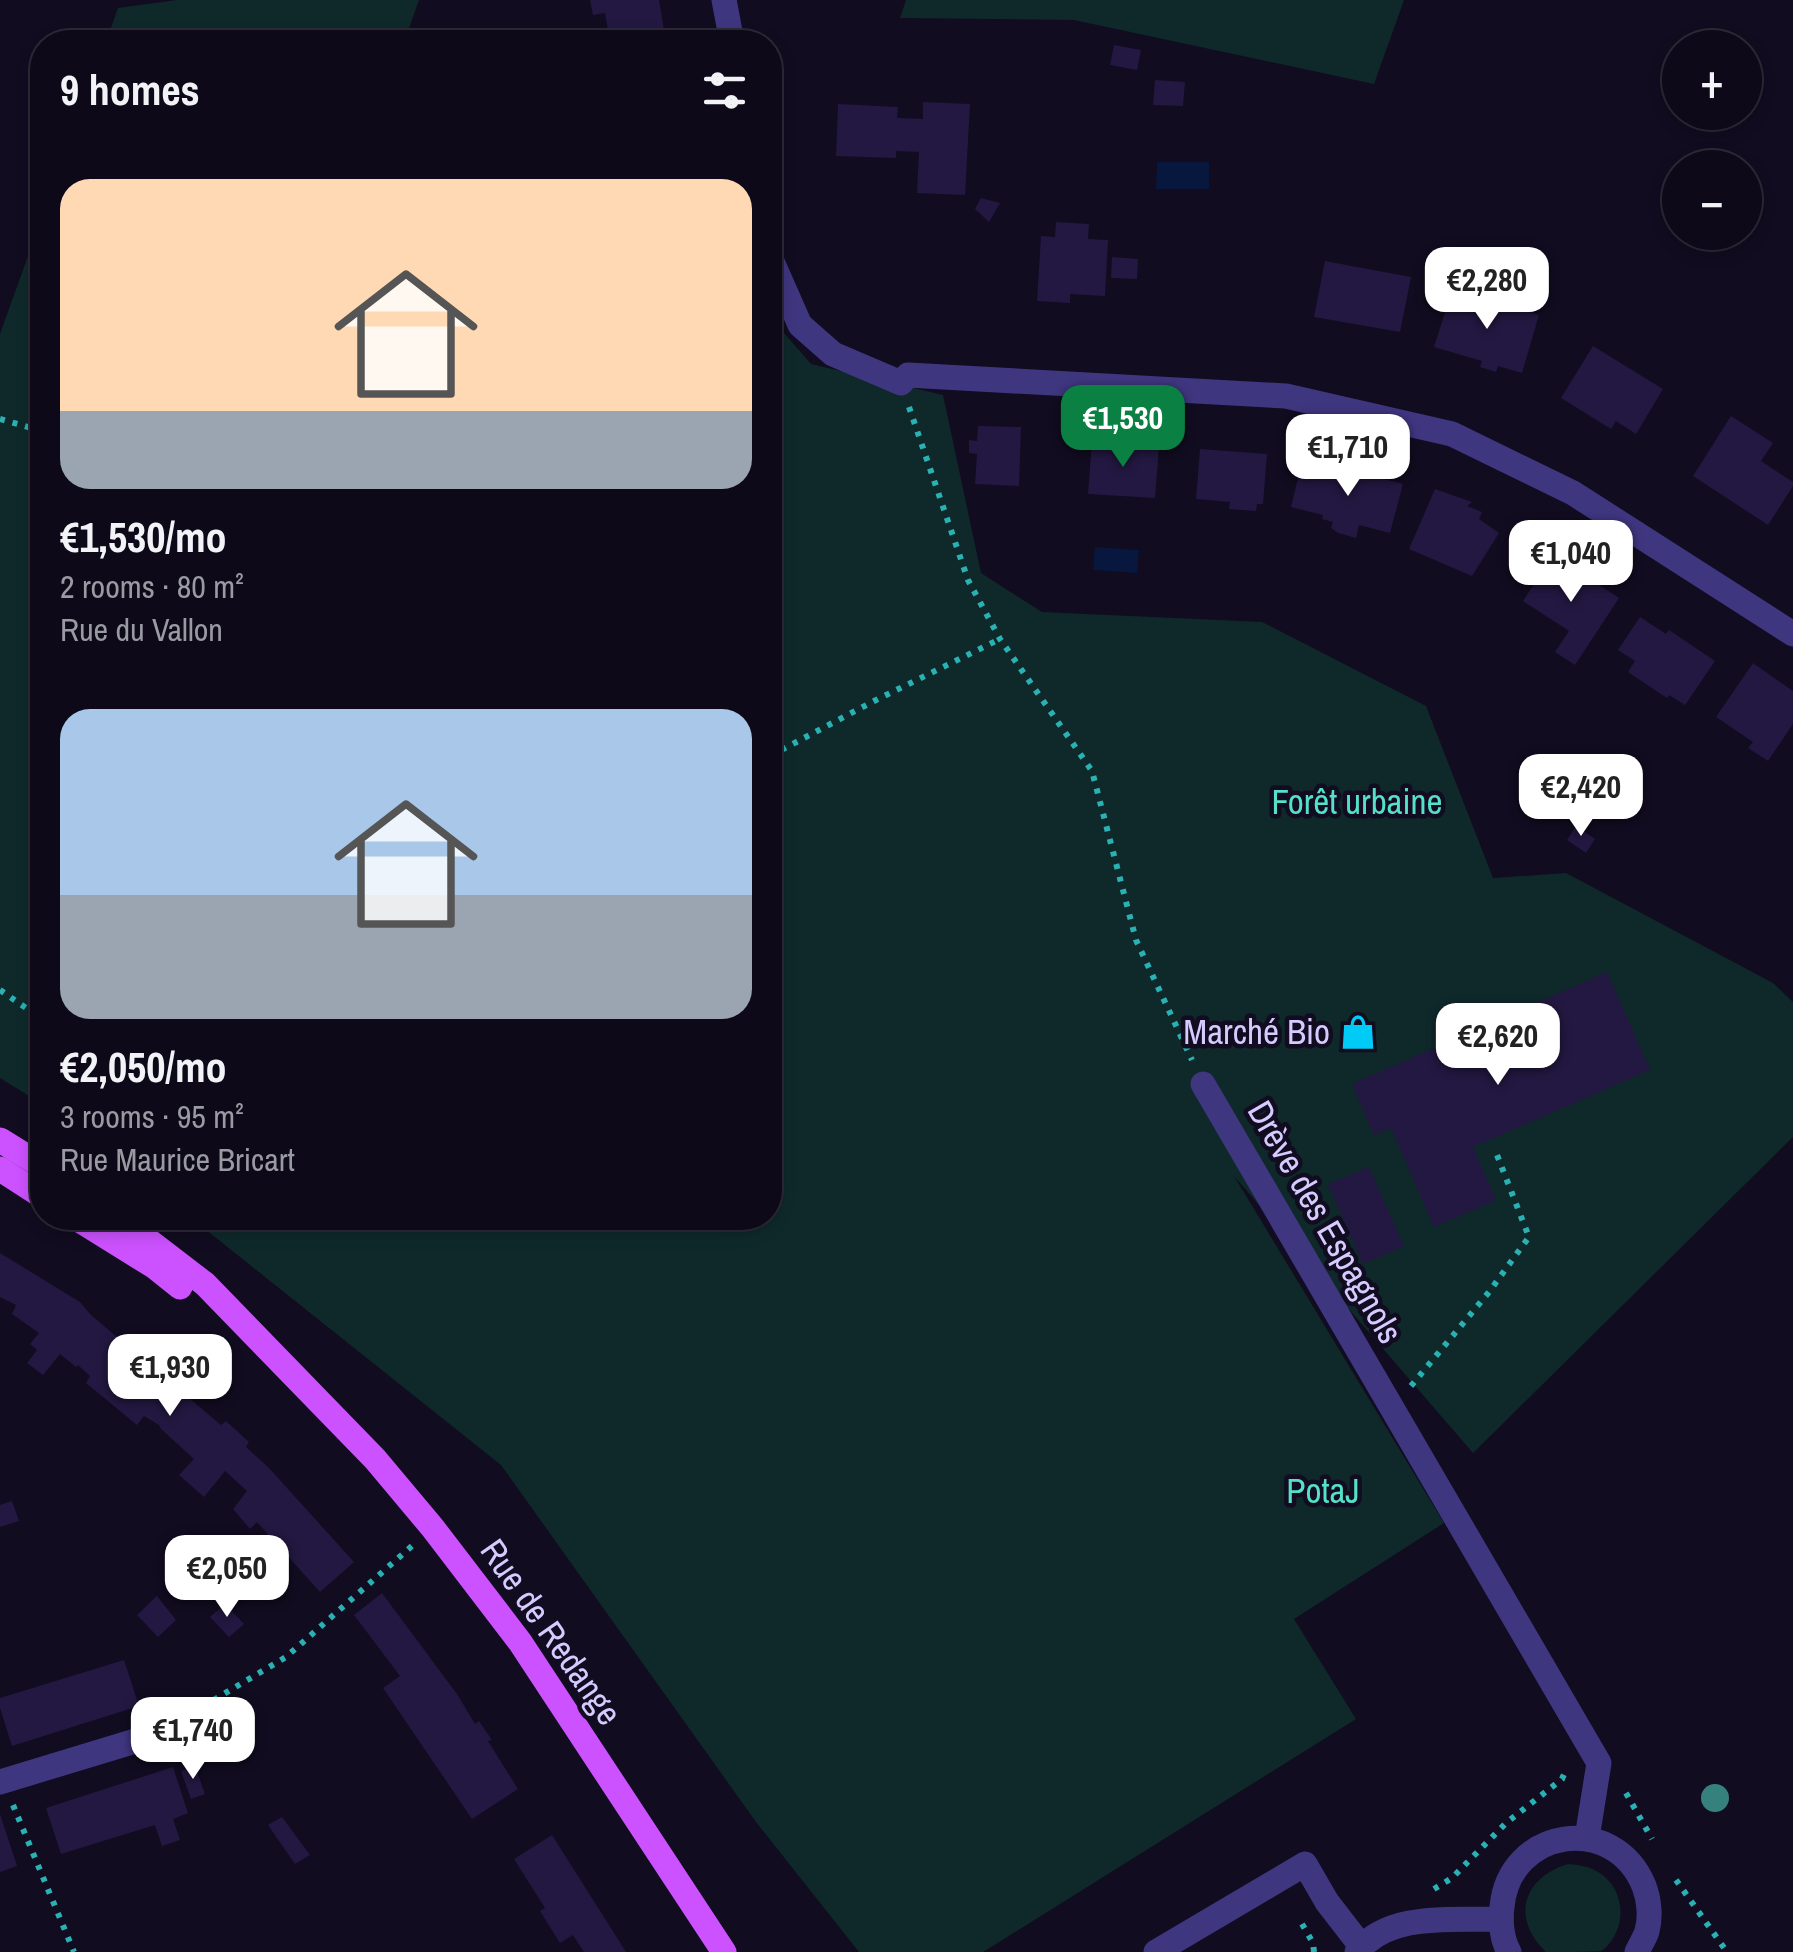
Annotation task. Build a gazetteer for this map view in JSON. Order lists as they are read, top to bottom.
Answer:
{
  "streets": {
    "main road": ["Rue de Redange"],
    "street": ["Drève des Espagnols"]
  },
  "parks": ["Forêt urbaine", "PotaJ"],
  "places": {
    "shop": ["Marché Bio"]
  },
  "page": {
    "map_buttons": ["+", "−"],
    "heading": "9 homes",
    "list": [
      {
        "name": "€1,530/mo",
        "note": "2 rooms · 80 m² · Rue du Vallon"
      },
      {
        "name": "€2,050/mo",
        "note": "3 rooms · 95 m² · Rue Maurice Bricart"
      }
    ],
    "price": [
      "€2,280",
      "€1,530",
      "€1,710",
      "€1,040",
      "€2,420",
      "€2,620",
      "€1,930",
      "€2,050",
      "€1,740"
    ]
  }
}
